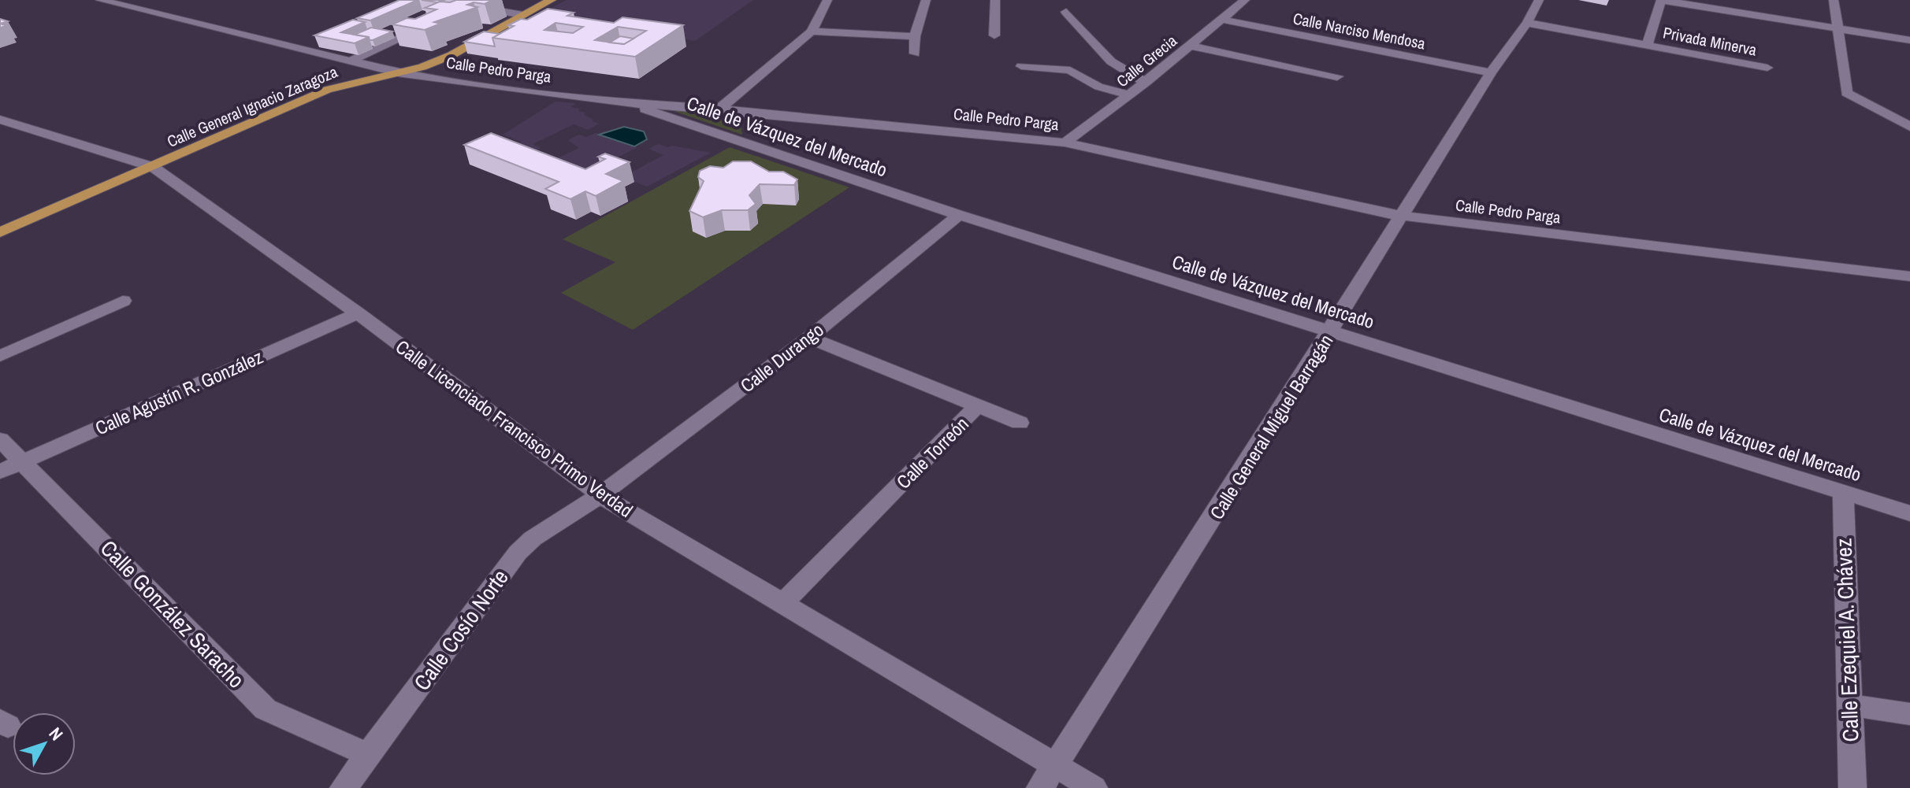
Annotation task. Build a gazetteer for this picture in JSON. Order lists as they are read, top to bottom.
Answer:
{
  "streets": {
    "main road": ["Calle General Ignacio Zaragoza"],
    "street": [
      "Calle Narciso Mendosa",
      "Privada Minerva",
      "Calle Grecia",
      "Calle Pedro Parga",
      "Calle de Vázquez del Mercado",
      "Calle Durango",
      "Calle Agustín R. González",
      "Calle General Miguel Barragán",
      "Calle Licenciado Francisco Primo Verdad",
      "Calle Torreón",
      "Calle González Saracho",
      "Calle Cosío Norte",
      "Calle Ezequiel A. Chávez"
    ]
  },
  "crossings": [
    ["Calle Narciso Mendosa", "Calle Grecia"],
    ["Calle Narciso Mendosa", "Calle General Miguel Barragán"],
    ["Privada Minerva", "Calle General Miguel Barragán"],
    ["Calle Grecia", "Calle Pedro Parga"],
    ["Calle Pedro Parga", "Calle General Ignacio Zaragoza"],
    ["Calle Pedro Parga", "Calle de Vázquez del Mercado"],
    ["Calle Pedro Parga", "Calle General Miguel Barragán"],
    ["Calle General Ignacio Zaragoza", "Calle Licenciado Francisco Primo Verdad"],
    ["Calle de Vázquez del Mercado", "Calle Durango"],
    ["Calle de Vázquez del Mercado", "Calle General Miguel Barragán"],
    ["Calle de Vázquez del Mercado", "Calle Ezequiel A. Chávez"],
    ["Calle Durango", "Calle Licenciado Francisco Primo Verdad"],
    ["Calle Durango", "Calle Torreón"],
    ["Calle Durango", "Calle Cosío Norte"],
    ["Calle Agustín R. González", "Calle Licenciado Francisco Primo Verdad"],
    ["Calle Agustín R. González", "Calle González Saracho"],
    ["Calle General Miguel Barragán", "Calle Licenciado Francisco Primo Verdad"],
    ["Calle Licenciado Francisco Primo Verdad", "Calle Torreón"],
    ["Calle Licenciado Francisco Primo Verdad", "Calle Cosío Norte"],
    ["Calle González Saracho", "Calle Cosío Norte"]
  ],
  "north": "top right"
}
